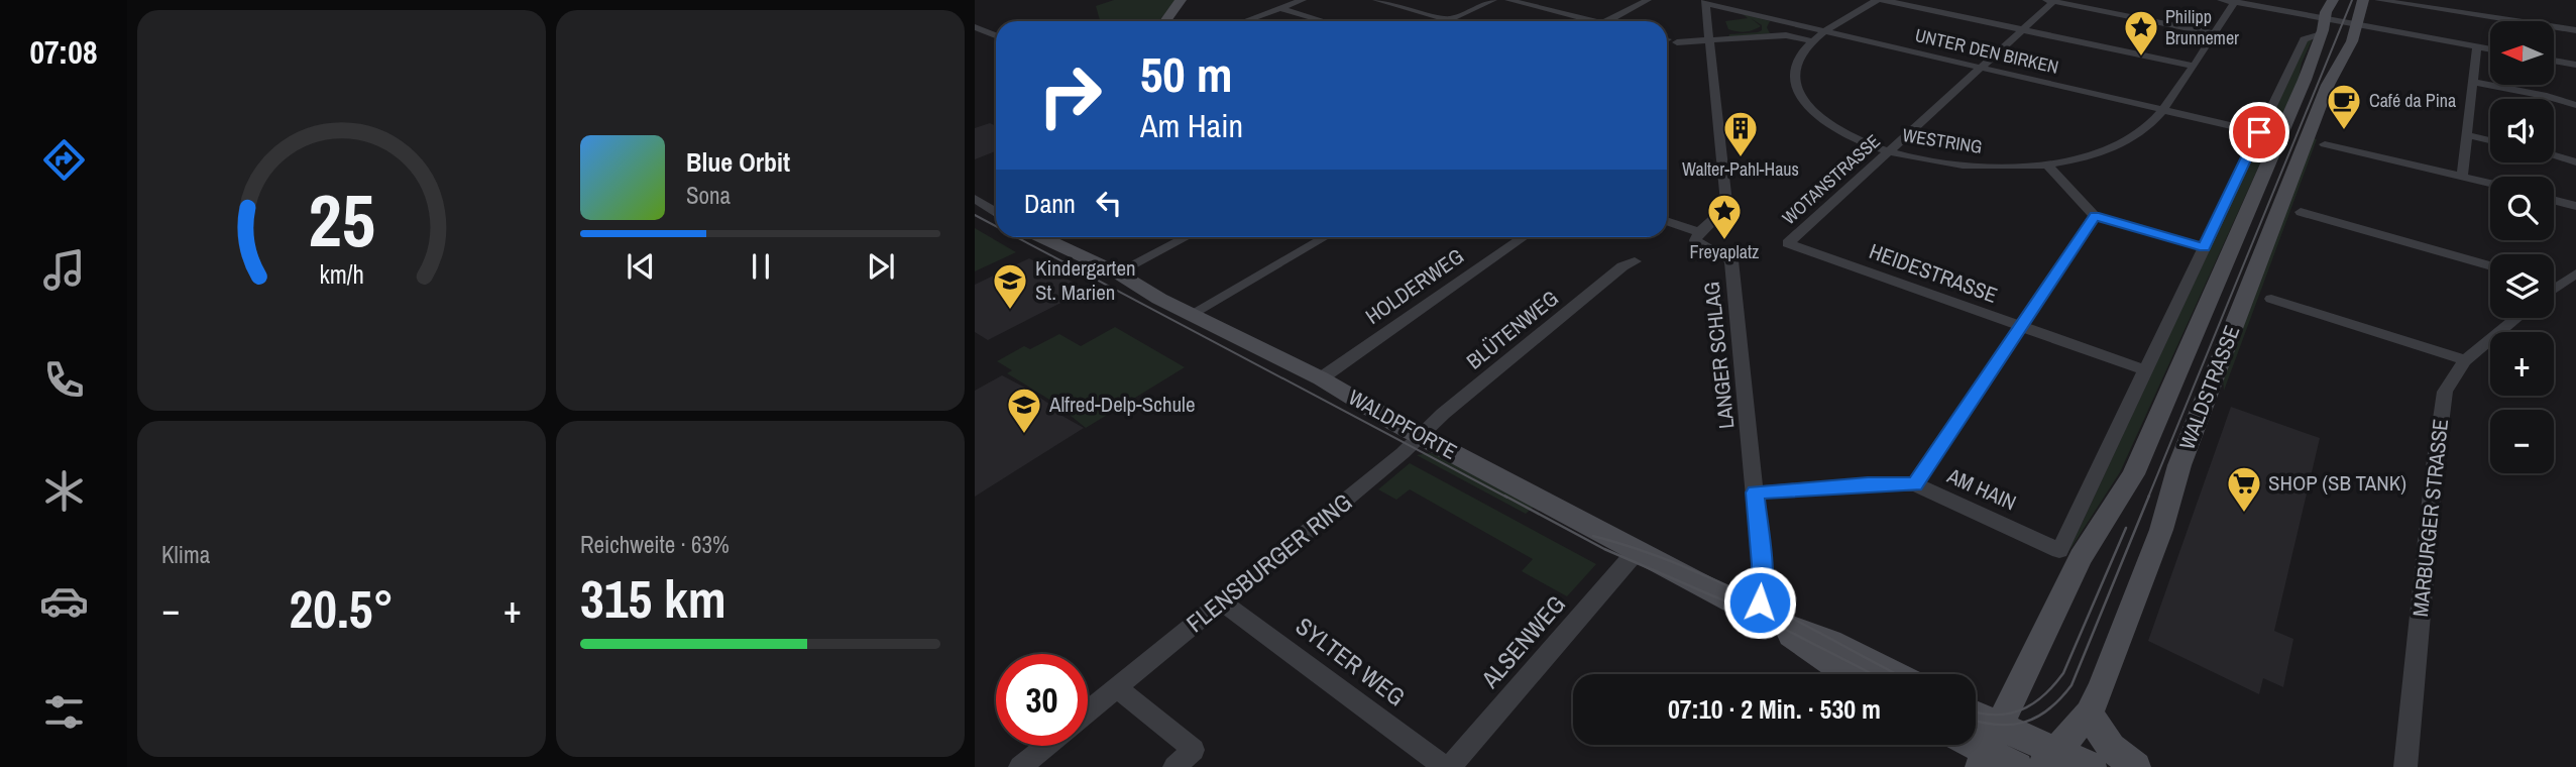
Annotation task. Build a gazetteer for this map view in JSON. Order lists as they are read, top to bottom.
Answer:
{
  "streets": {
    "main road": ["WALDSTRASSE", "WALDPFORTE"],
    "street": [
      "UNTER DEN BIRKEN",
      "WESTRING",
      "WOTANSTRASSE",
      "HEIDESTRASSE",
      "HOLDERWEG",
      "BLÜTENWEG",
      "LANGER SCHLAG",
      "AM HAIN",
      "MARBURGER STRASSE",
      "FLENSBURGER RING",
      "ALSENWEG",
      "SYLTER WEG"
    ]
  },
  "crossings": [
    ["UNTER DEN BIRKEN", "WESTRING"],
    ["UNTER DEN BIRKEN", "WOTANSTRASSE"],
    ["UNTER DEN BIRKEN", "WALDSTRASSE"],
    ["WESTRING", "WOTANSTRASSE"],
    ["WOTANSTRASSE", "HEIDESTRASSE"],
    ["HEIDESTRASSE", "WALDSTRASSE"],
    ["HOLDERWEG", "WALDPFORTE"],
    ["BLÜTENWEG", "WALDPFORTE"],
    ["BLÜTENWEG", "FLENSBURGER RING"],
    ["LANGER SCHLAG", "WALDPFORTE"],
    ["LANGER SCHLAG", "AM HAIN"],
    ["WALDSTRASSE", "AM HAIN"],
    ["WALDPFORTE", "FLENSBURGER RING"],
    ["WALDPFORTE", "ALSENWEG"],
    ["FLENSBURGER RING", "SYLTER WEG"]
  ],
  "places": {
    "place": ["Philipp Brunnemer", "Freyaplatz"],
    "cafe": ["Café da Pina"],
    "building": ["Walter-Pahl-Haus"],
    "school or university": ["Kindergarten St. Marien", "Alfred-Delp-Schule"],
    "supermarket": ["SHOP (SB TANK)"]
  },
  "north": "left",
  "page": {
    "tabs": "07:08",
    "map_buttons": ["+", "−"],
    "turn": ["50 m", "Am Hain"],
    "song": ["Blue Orbit", "Sona"],
    "then": "Dann",
    "tile": [
      "Klima",
      ["Reichweite · 63%", "315 km"]
    ],
    "heat": ["−", "20.5°", "+"],
    "limit": "30",
    "trip": "07:10 · 2 Min. · 530 m",
    "gauge": ["25", "km/h"]
  }
}
